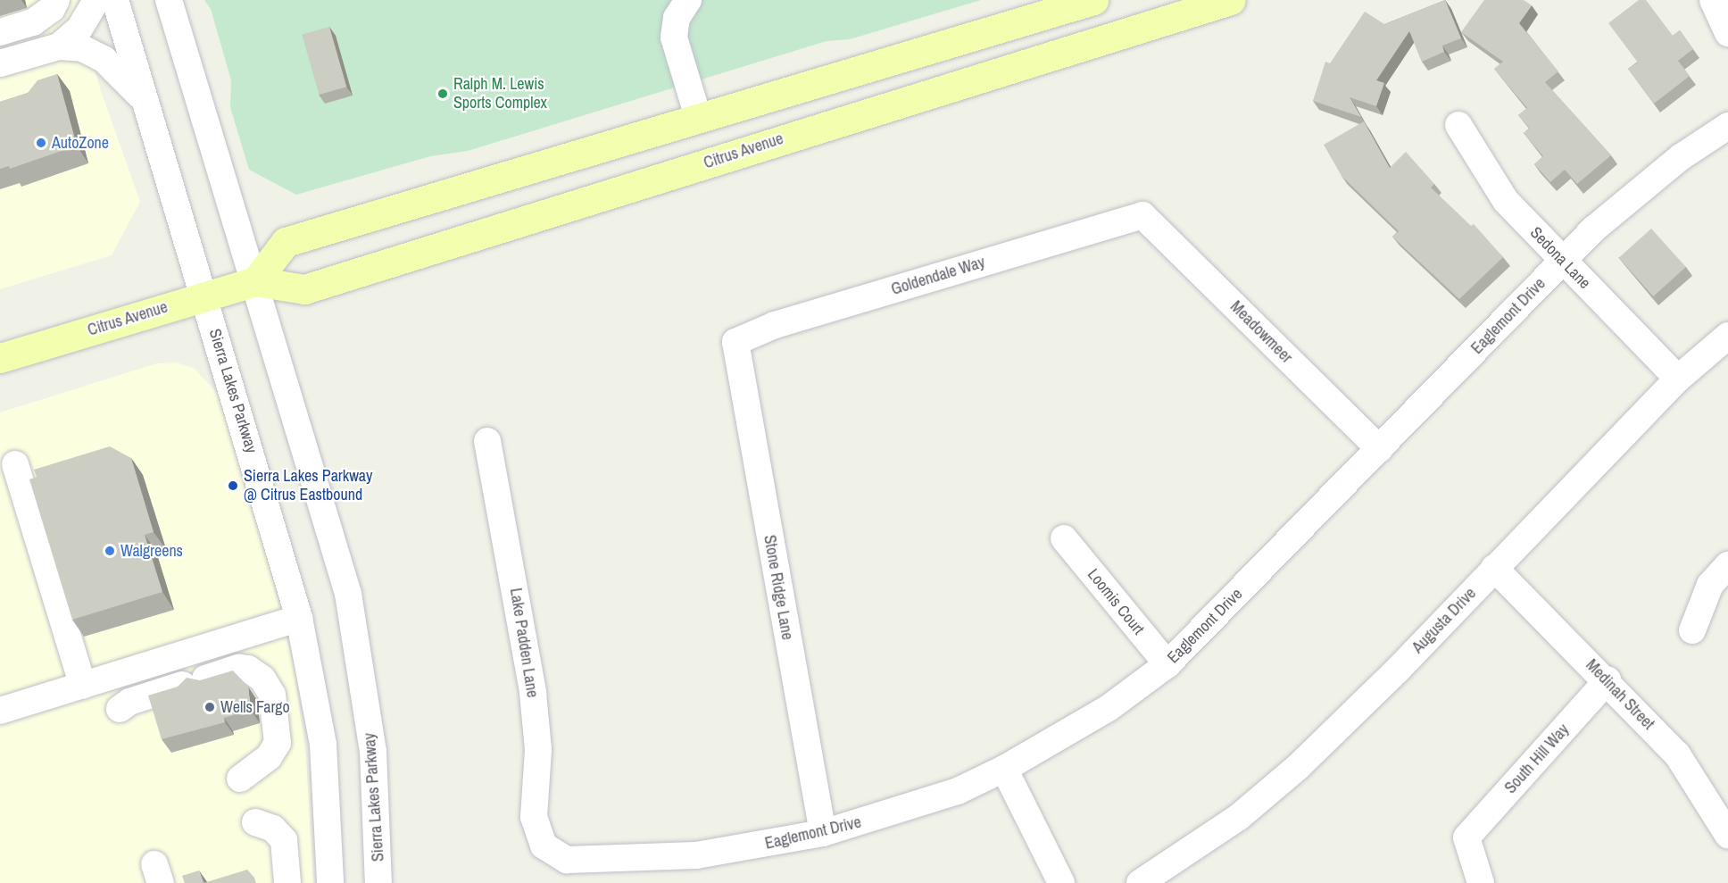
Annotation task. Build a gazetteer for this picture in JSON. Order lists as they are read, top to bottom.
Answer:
{
  "streets": {
    "main road": ["Citrus Avenue"],
    "street": [
      "Sedona Lane",
      "Goldendale Way",
      "Eaglemont Drive",
      "Meadowmeer",
      "Sierra Lakes Parkway",
      "Stone Ridge Lane",
      "Loomis Court",
      "Augusta Drive",
      "Lake Padden Lane",
      "Medinah Street",
      "South Hill Way"
    ]
  },
  "crossings": [
    ["Citrus Avenue", "Sierra Lakes Parkway"],
    ["Sedona Lane", "Eaglemont Drive"],
    ["Sedona Lane", "Augusta Drive"],
    ["Goldendale Way", "Meadowmeer"],
    ["Goldendale Way", "Stone Ridge Lane"],
    ["Eaglemont Drive", "Meadowmeer"],
    ["Eaglemont Drive", "Stone Ridge Lane"],
    ["Eaglemont Drive", "Loomis Court"],
    ["Eaglemont Drive", "Lake Padden Lane"],
    ["Augusta Drive", "Medinah Street"],
    ["Medinah Street", "South Hill Way"]
  ],
  "places": [
    "Ralph M. Lewis Sports Complex",
    "AutoZone",
    "Sierra Lakes Parkway @ Citrus Eastbound",
    "Walgreens",
    "Wells Fargo"
  ]
}
